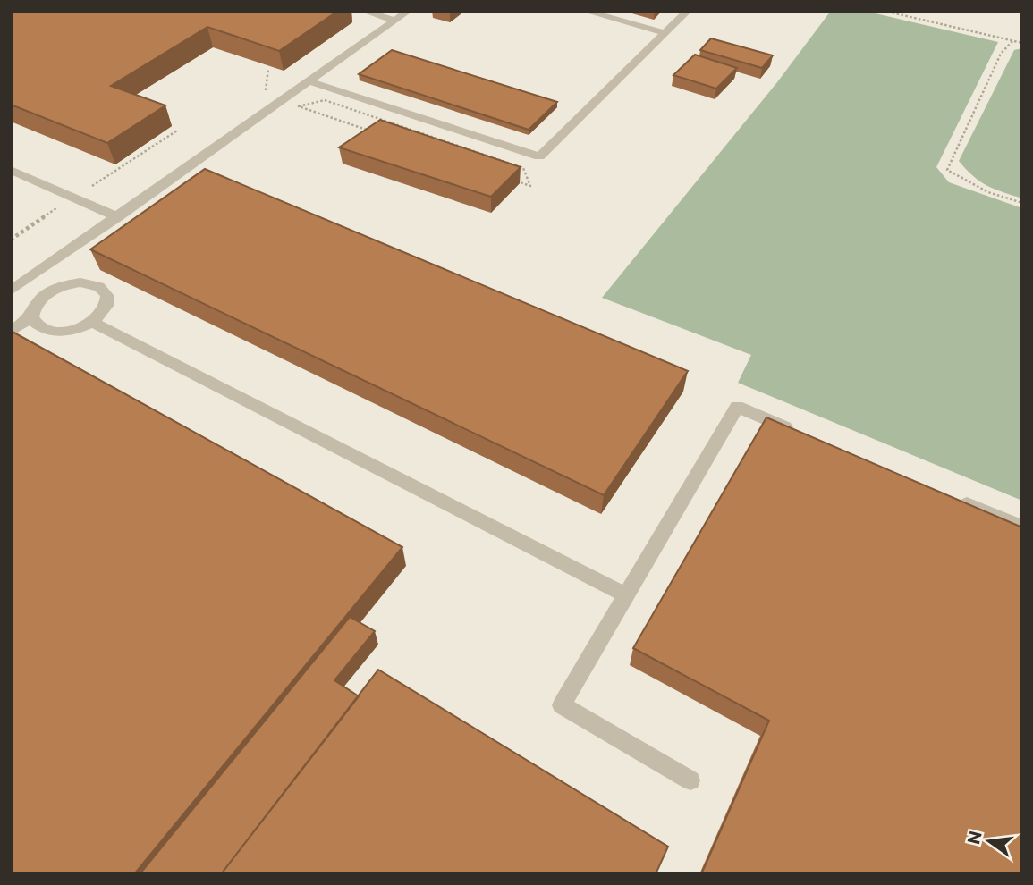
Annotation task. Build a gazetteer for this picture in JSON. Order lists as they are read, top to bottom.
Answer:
{
  "north": "left"
}
